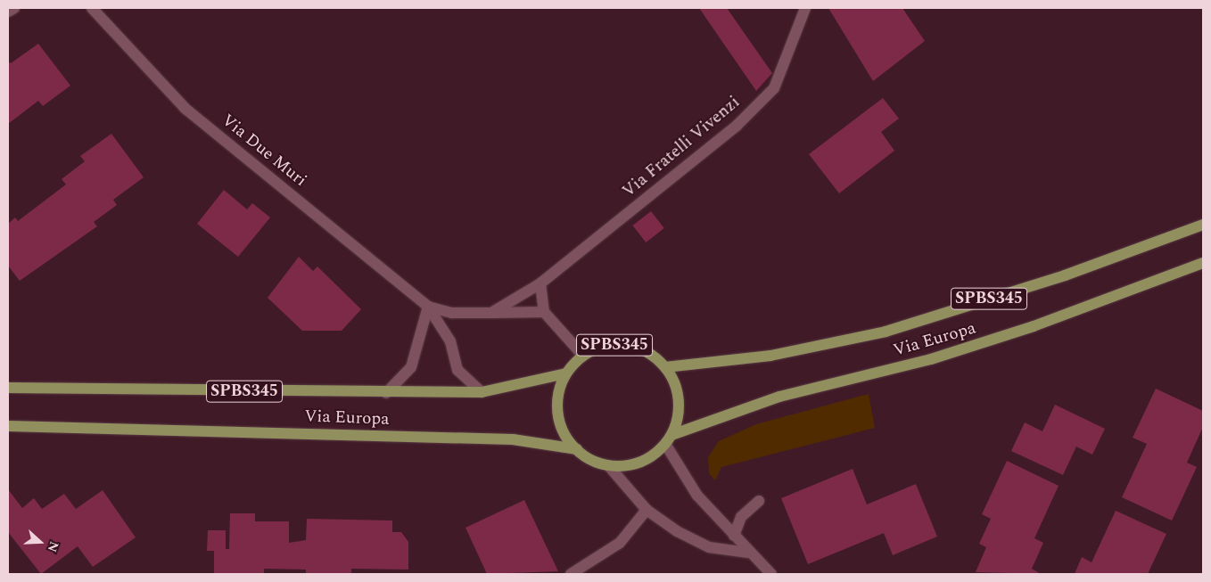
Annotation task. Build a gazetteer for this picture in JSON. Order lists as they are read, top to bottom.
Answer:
{
  "streets": {
    "main road": ["SPBS345", "Via Europa"],
    "street": ["Via Fratelli Vivenzi", "Via Due Muri"]
  },
  "crossings": [
    ["Via Due Muri", "Via Europa"],
    ["SPBS345", "Via Europa"]
  ],
  "north": "right"
}
